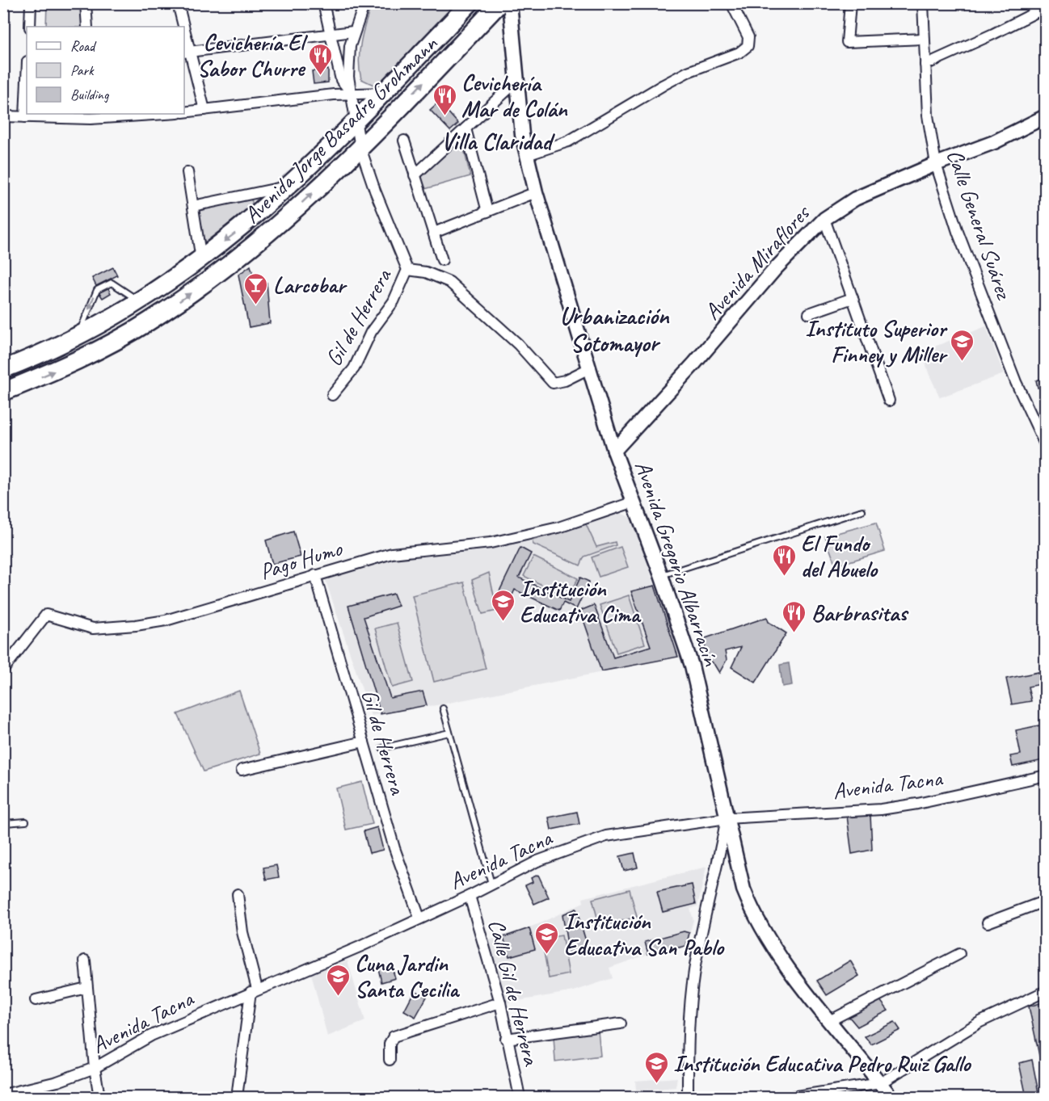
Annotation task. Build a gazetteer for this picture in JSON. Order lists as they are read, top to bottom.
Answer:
{
  "streets": {
    "highway": ["Avenida Jorge Basadre Grohmann"],
    "street": [
      "Calle General Suárez",
      "Avenida Miraflores",
      "Gil de Herrera",
      "Pago Humo",
      "Avenida Gregorio Albarracín",
      "Avenida Tacna",
      "Calle Gil de Herrera"
    ]
  },
  "crossings": [
    ["Avenida Jorge Basadre Grohmann", "Gil de Herrera"],
    ["Calle General Suárez", "Avenida Miraflores"],
    ["Avenida Miraflores", "Avenida Gregorio Albarracín"],
    ["Gil de Herrera", "Pago Humo"],
    ["Gil de Herrera", "Avenida Tacna"],
    ["Pago Humo", "Avenida Gregorio Albarracín"],
    ["Avenida Gregorio Albarracín", "Avenida Tacna"],
    ["Avenida Tacna", "Calle Gil de Herrera"]
  ],
  "districts": ["Villa Claridad", "Urbanización Sotomayor"],
  "places": {
    "restaurant": [
      "Cevichería El Sabor Churre",
      "Cevichería Mar de Colán",
      "El Fundo del Abuelo",
      "Barbrasitas"
    ],
    "bar": ["Larcobar"],
    "school or university": [
      "Instituto Superior Finney y Miller",
      "Institución Educativa Cima",
      "Institución Educativa San Pablo",
      "Cuna Jardin Santa Cecilia",
      "Institución Educativa Pedro Ruiz Gallo"
    ]
  },
  "legend": ["Road", "Park", "Building"]
}
